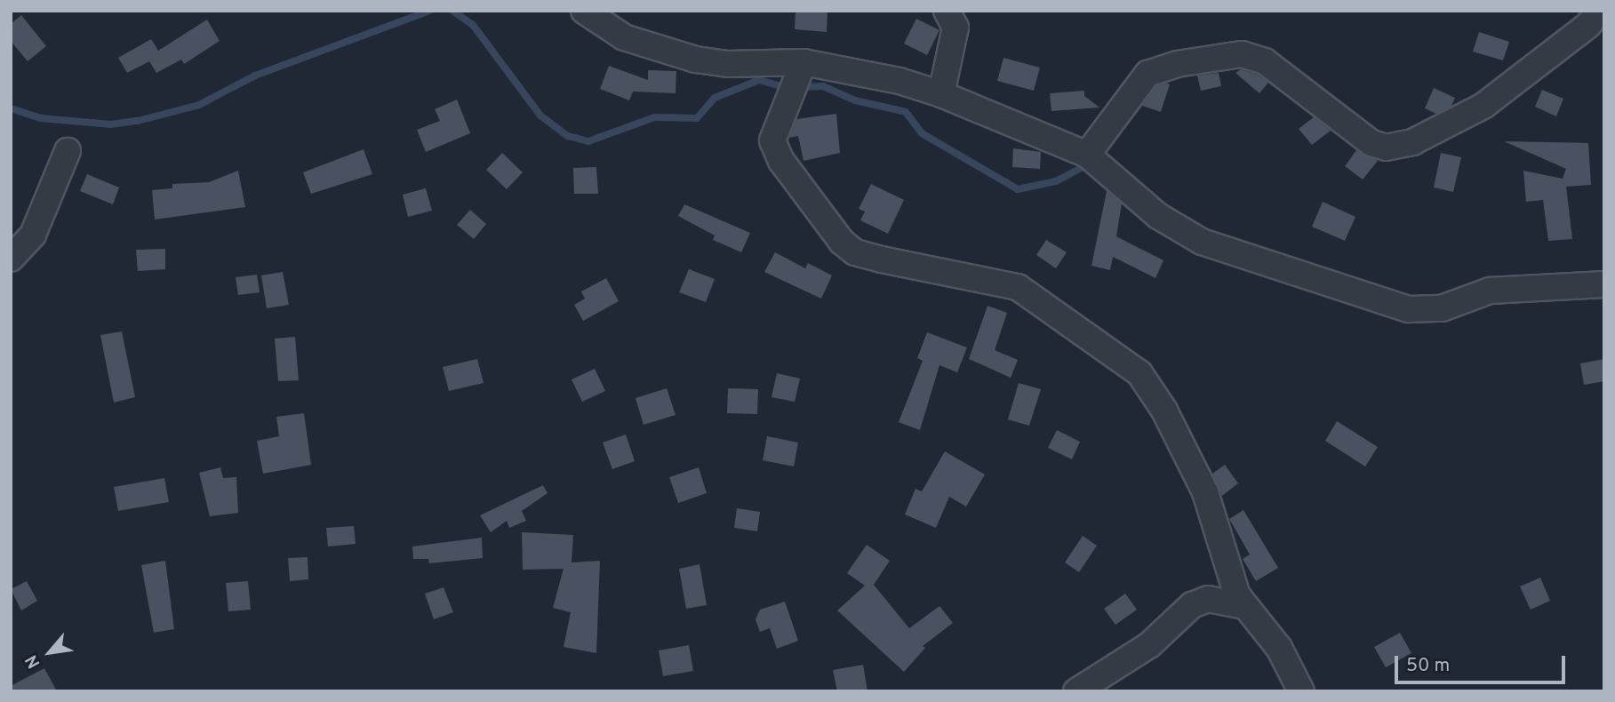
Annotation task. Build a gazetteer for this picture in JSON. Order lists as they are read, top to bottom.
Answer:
{
  "scale_bar": "50 m",
  "north": "bottom left"
}
